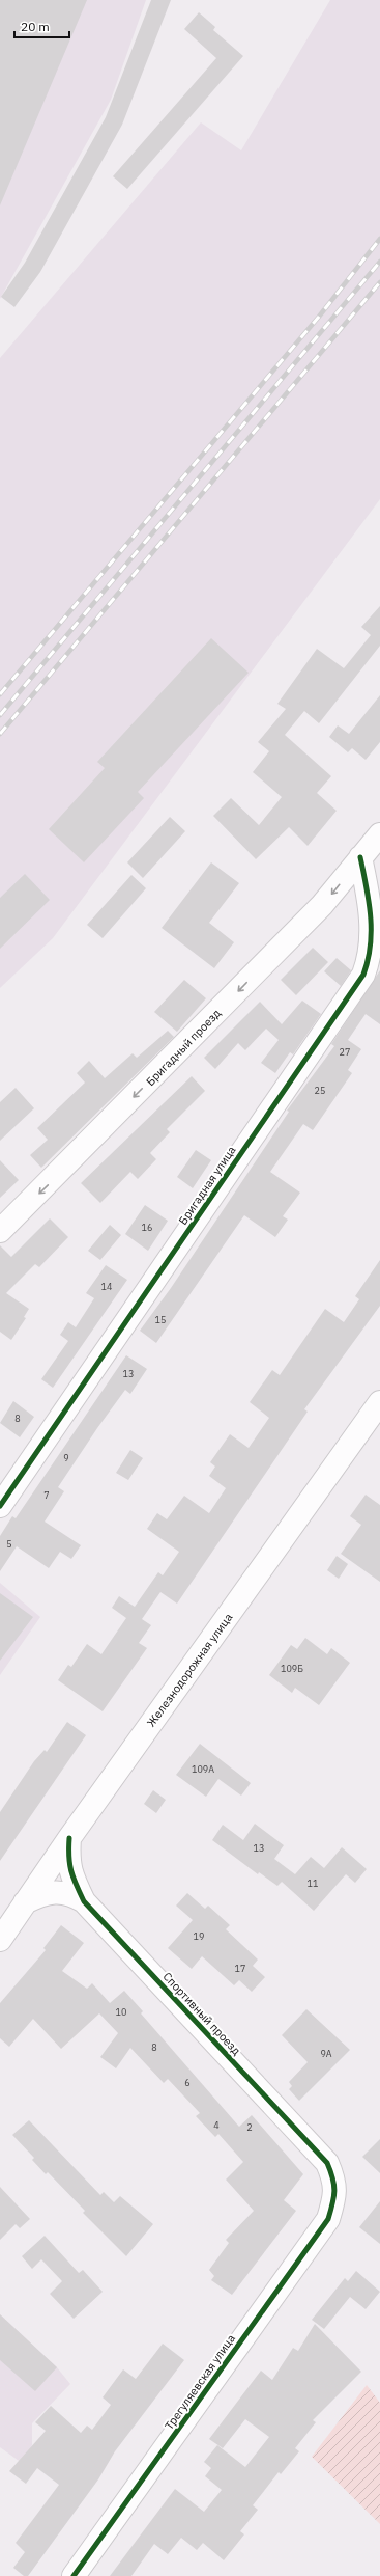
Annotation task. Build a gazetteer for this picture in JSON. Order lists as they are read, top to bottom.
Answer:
{
  "streets": {
    "street": [
      "Бригадный проезд",
      "Бригадная улица",
      "Железнодорожная улица",
      "Спортивный проезд",
      "Трегуляевская улица"
    ]
  },
  "crossings": [
    ["Бригадный проезд", "Бригадная улица"],
    ["Железнодорожная улица", "Спортивный проезд"],
    ["Спортивный проезд", "Трегуляевская улица"]
  ],
  "one_way": ["Бригадный проезд"],
  "house_numbers": [
    "27",
    "25",
    "16",
    "14",
    "15",
    "13",
    "8",
    "9",
    "7",
    "5",
    "109Б",
    "109А",
    "13",
    "11",
    "19",
    "17",
    "10",
    "8",
    "9А",
    "6",
    "4",
    "2"
  ],
  "scale_bar": "20 m"
}
